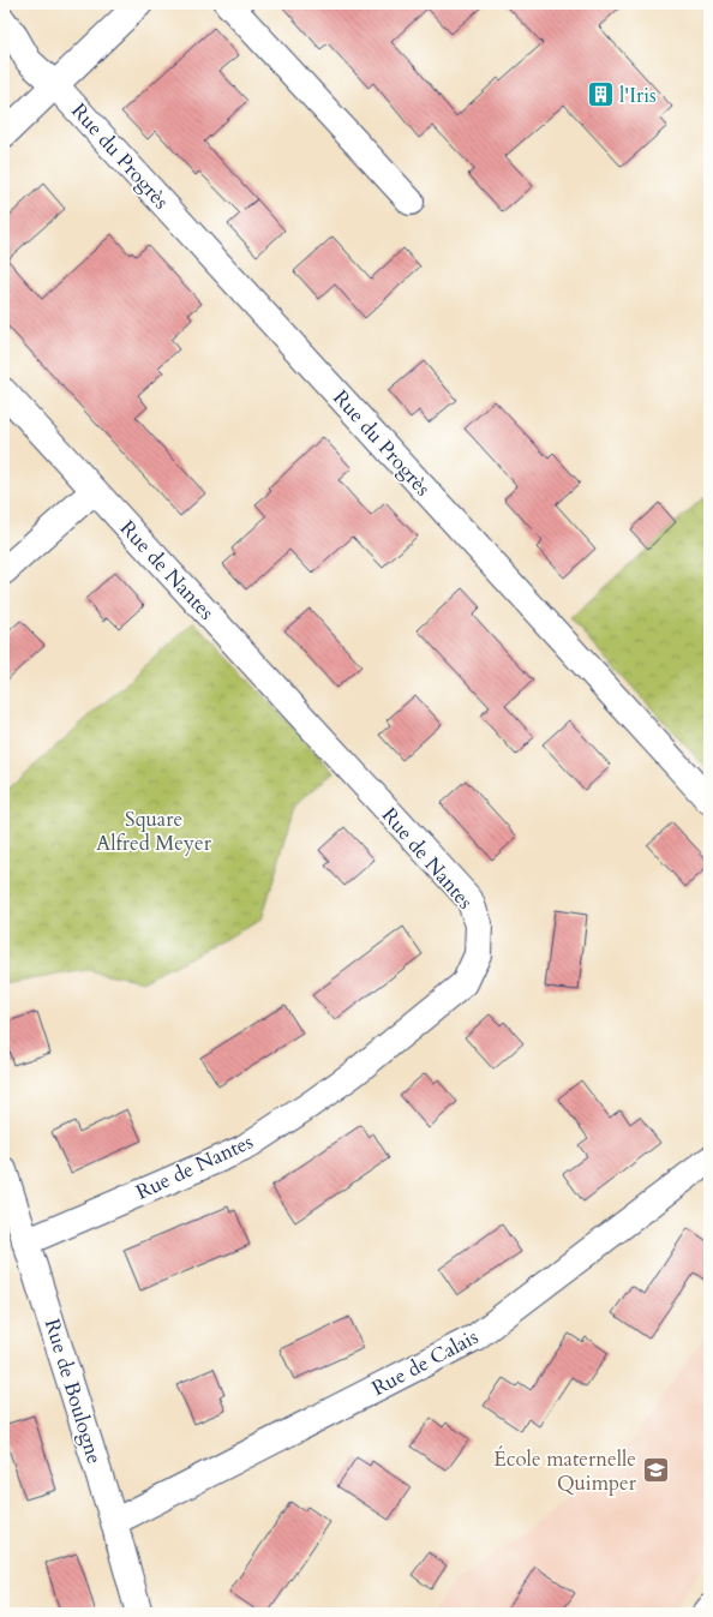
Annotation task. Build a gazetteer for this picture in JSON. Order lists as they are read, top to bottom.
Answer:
{
  "streets": {
    "street": [
      "Rue du Progrès",
      "Rue de Nantes",
      "Rue de Calais",
      "Rue de Boulogne"
    ]
  },
  "crossings": [
    ["Rue de Nantes", "Rue de Boulogne"],
    ["Rue de Calais", "Rue de Boulogne"]
  ],
  "parks": ["Square Alfred Meyer"],
  "places": {
    "building": ["l'Iris"],
    "school or university": ["École maternelle Quimper"]
  }
}
